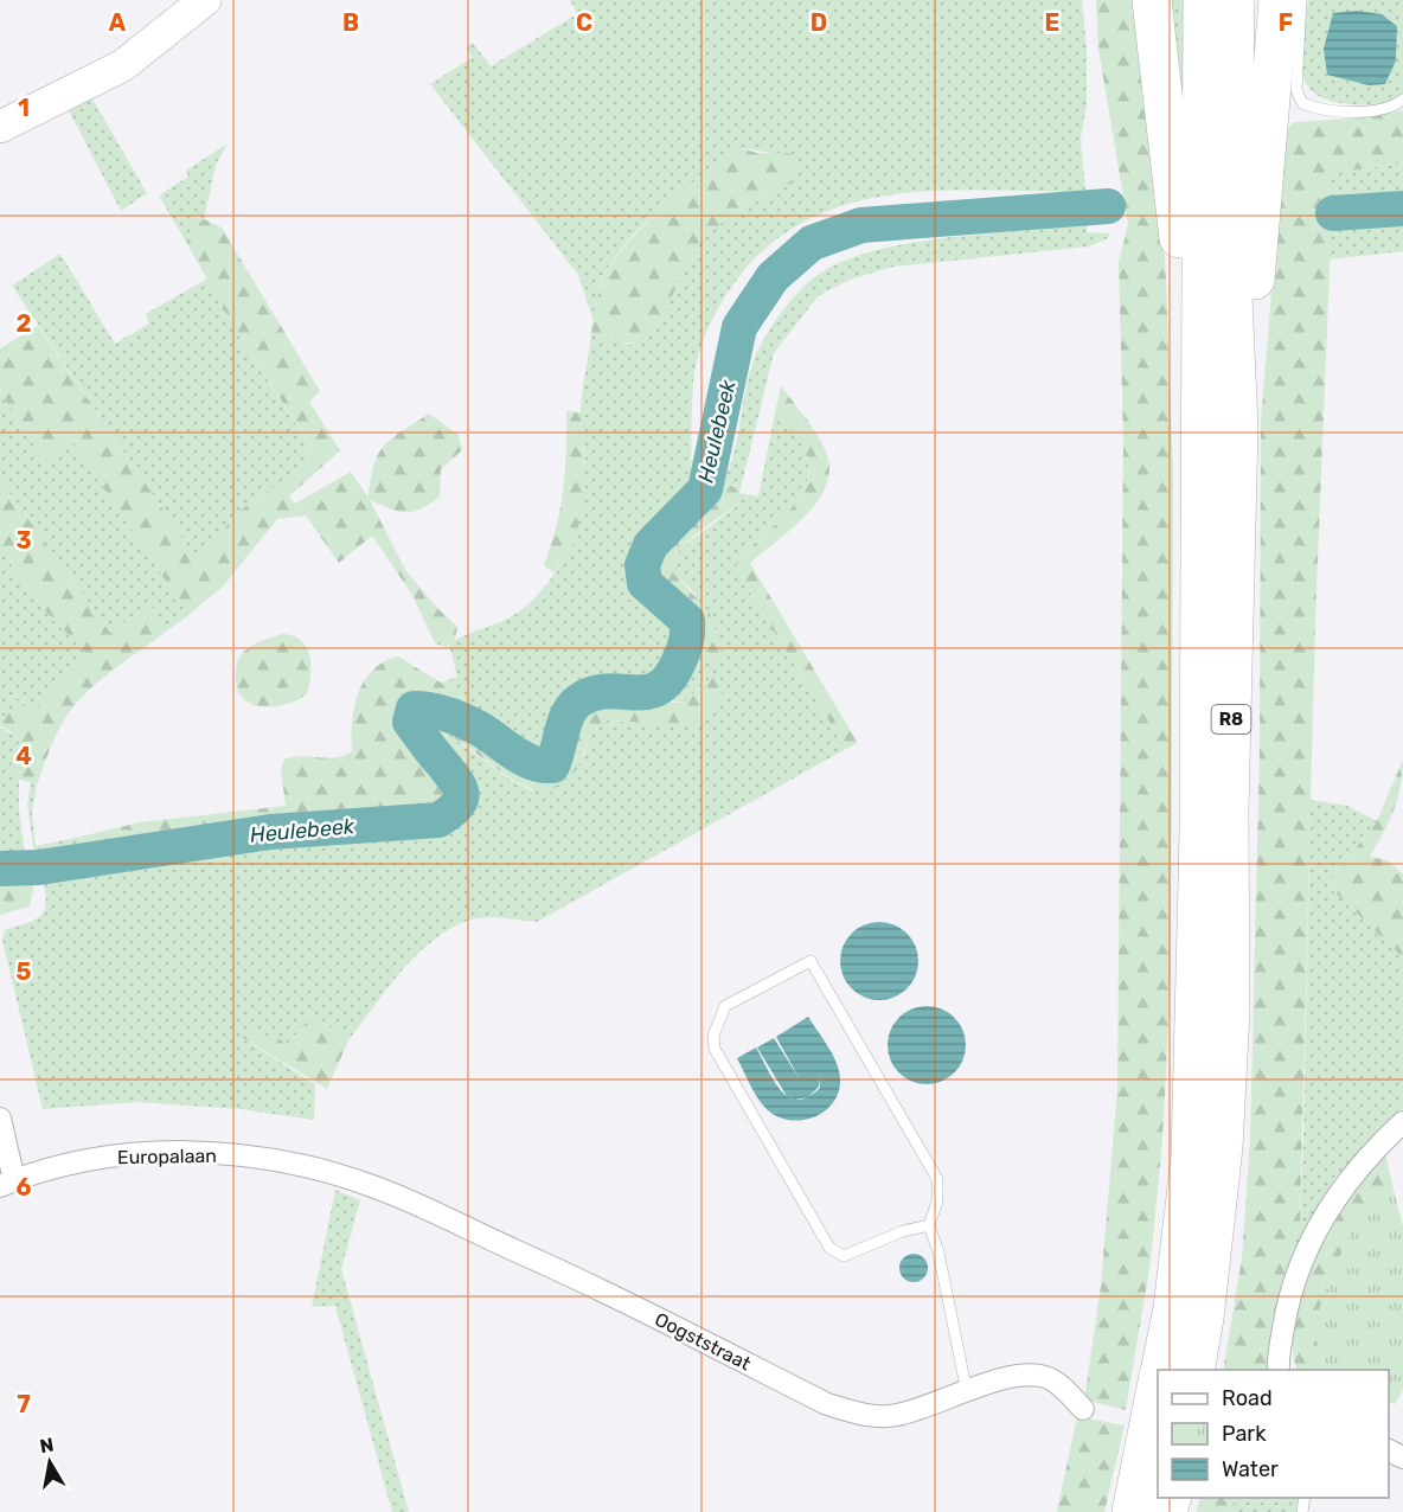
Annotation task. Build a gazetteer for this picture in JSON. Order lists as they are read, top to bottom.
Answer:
{
  "streets": {
    "highway": ["R8"],
    "street": ["Europalaan", "Oogststraat"]
  },
  "crossings": [
    ["Europalaan", "Oogststraat"]
  ],
  "water": ["Heulebeek"],
  "legend": ["Road", "Park", "Water"],
  "north": "top",
  "grid": {
    "columns": [
      "A",
      "B",
      "C",
      "D",
      "E",
      "F"
    ],
    "rows": [
      "1",
      "2",
      "3",
      "4",
      "5",
      "6",
      "7"
    ]
  }
}
